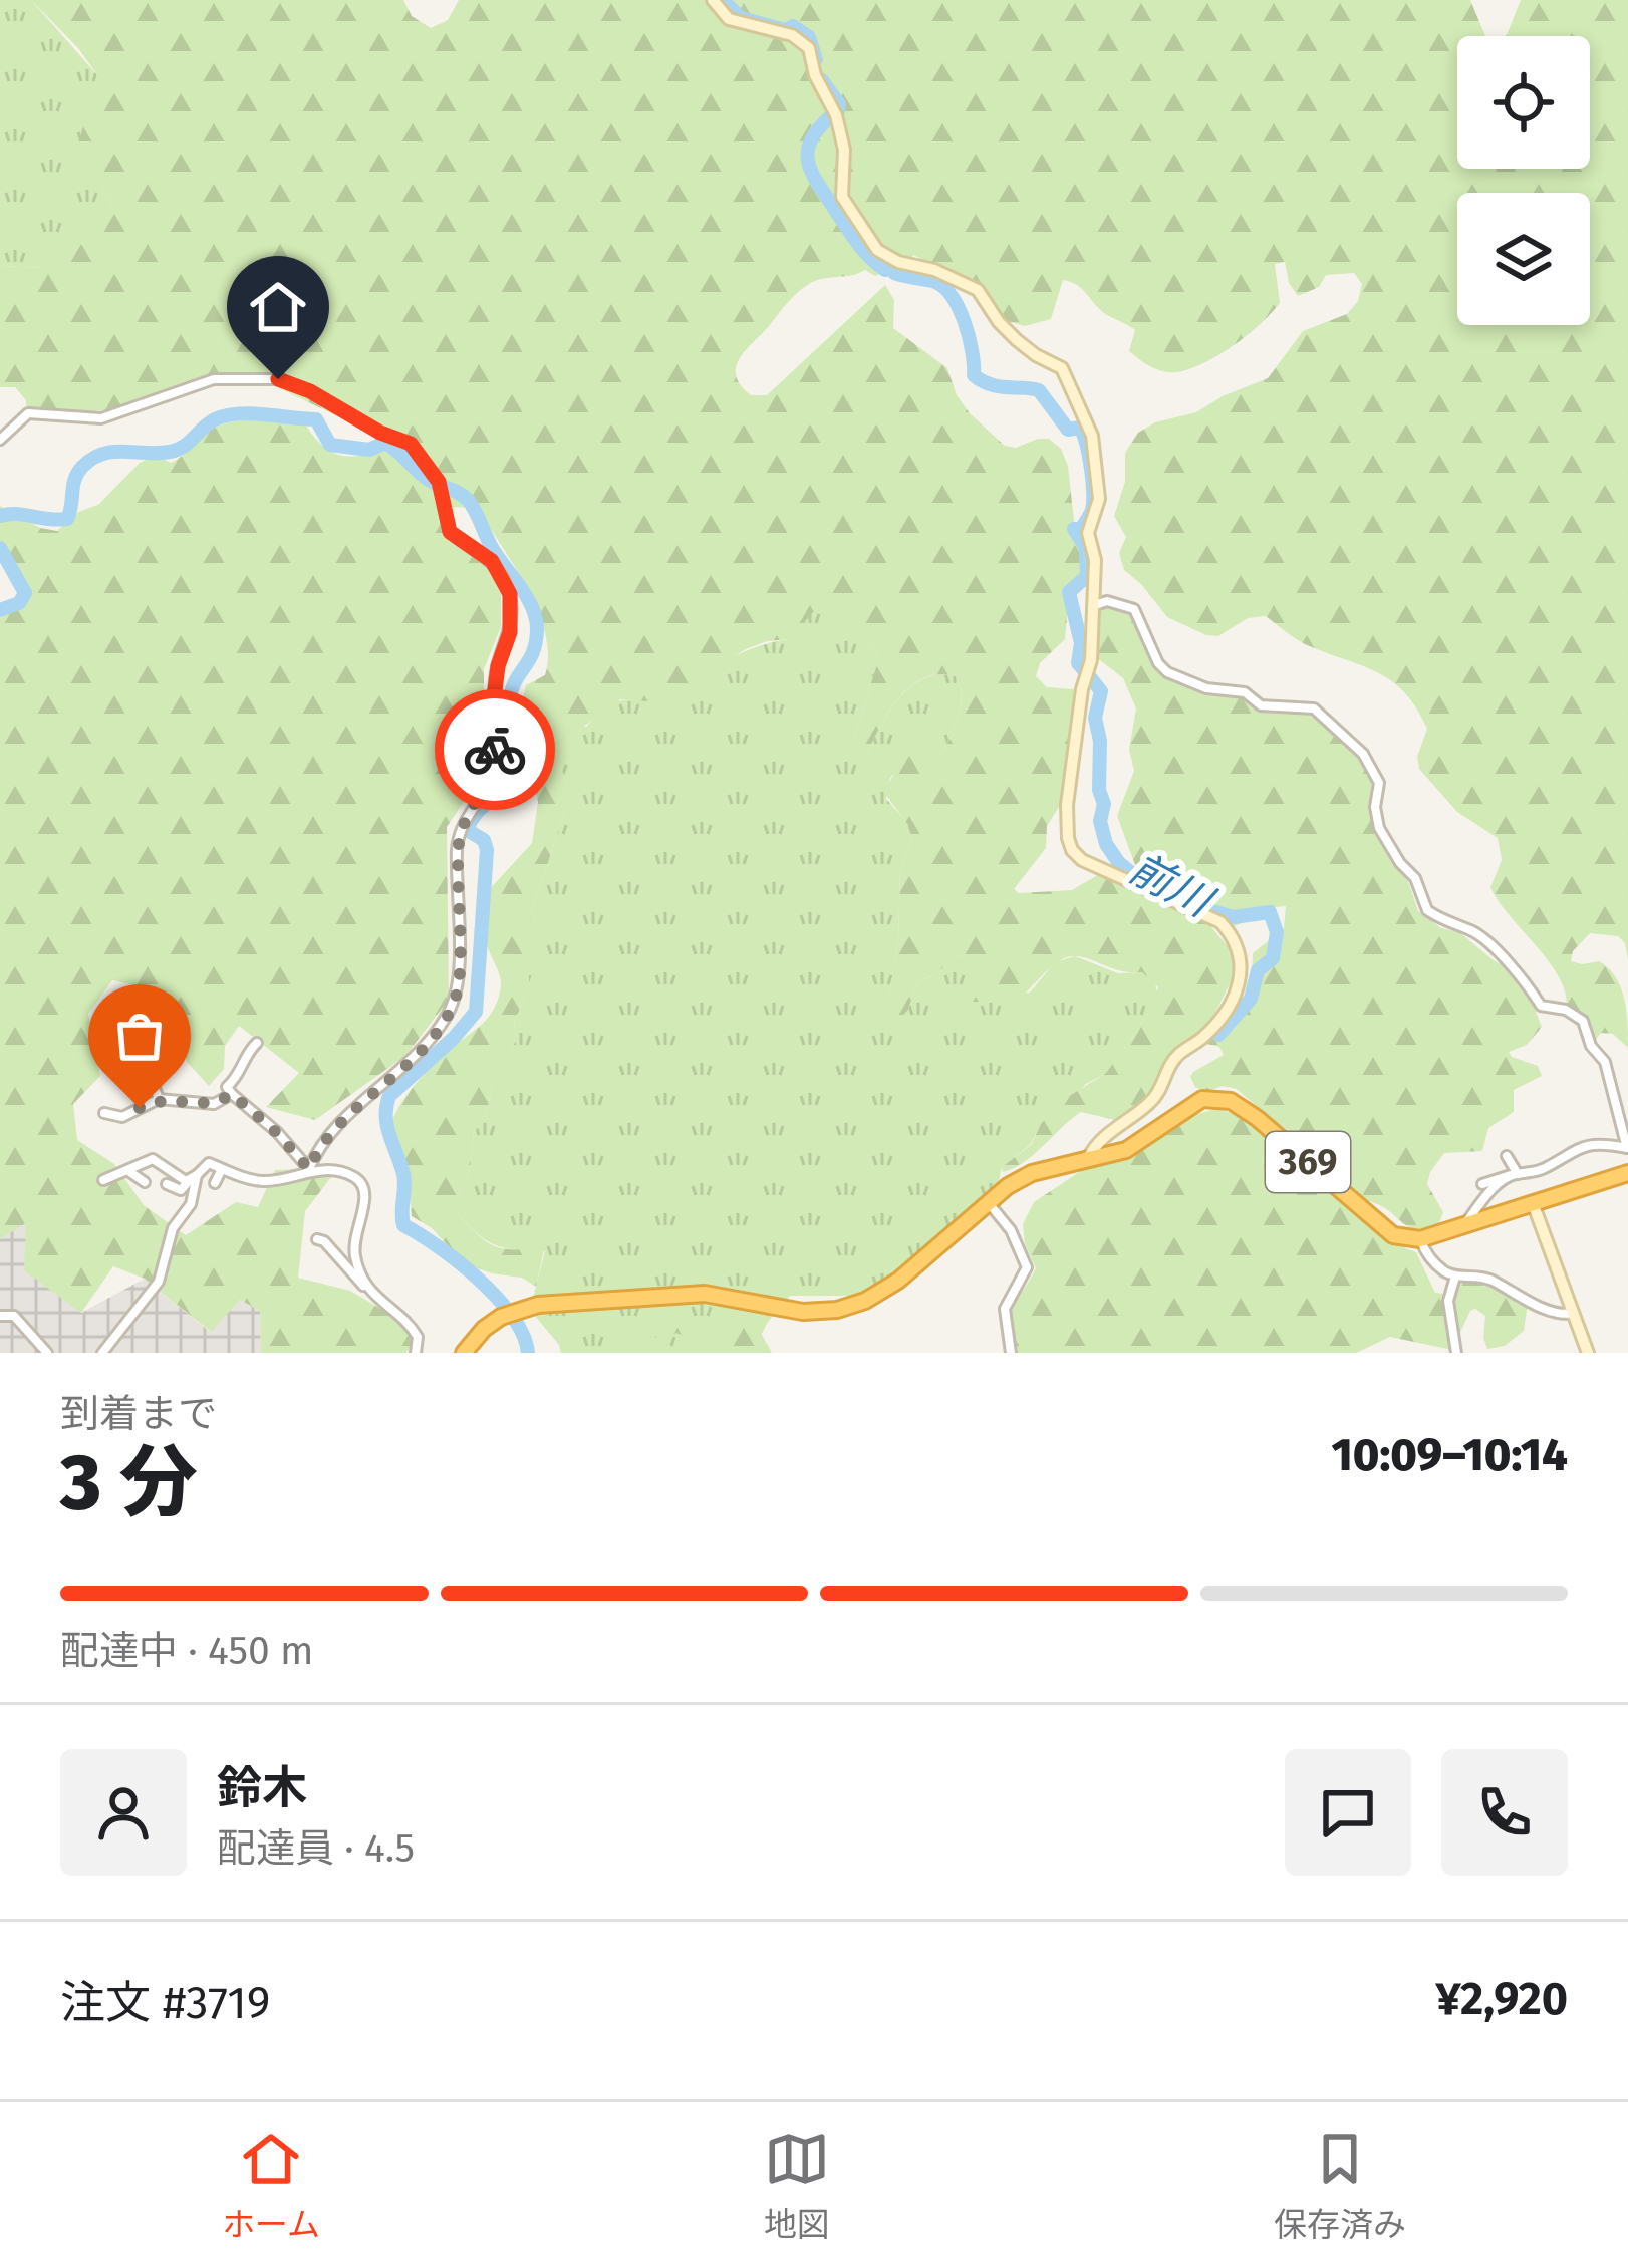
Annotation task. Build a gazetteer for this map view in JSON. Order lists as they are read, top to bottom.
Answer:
{
  "streets": {
    "highway": ["369"]
  },
  "water": ["前川"],
  "page": {
    "heading": ["3 分", "到着まで", "10:09–10:14"],
    "panel": [
      "鈴木",
      "配達員 · 4.5",
      "注文 #3719",
      "¥2,920"
    ],
    "bar": "配達中 · 450 m",
    "tabs": ["ホーム", "地図", "保存済み"]
  }
}
